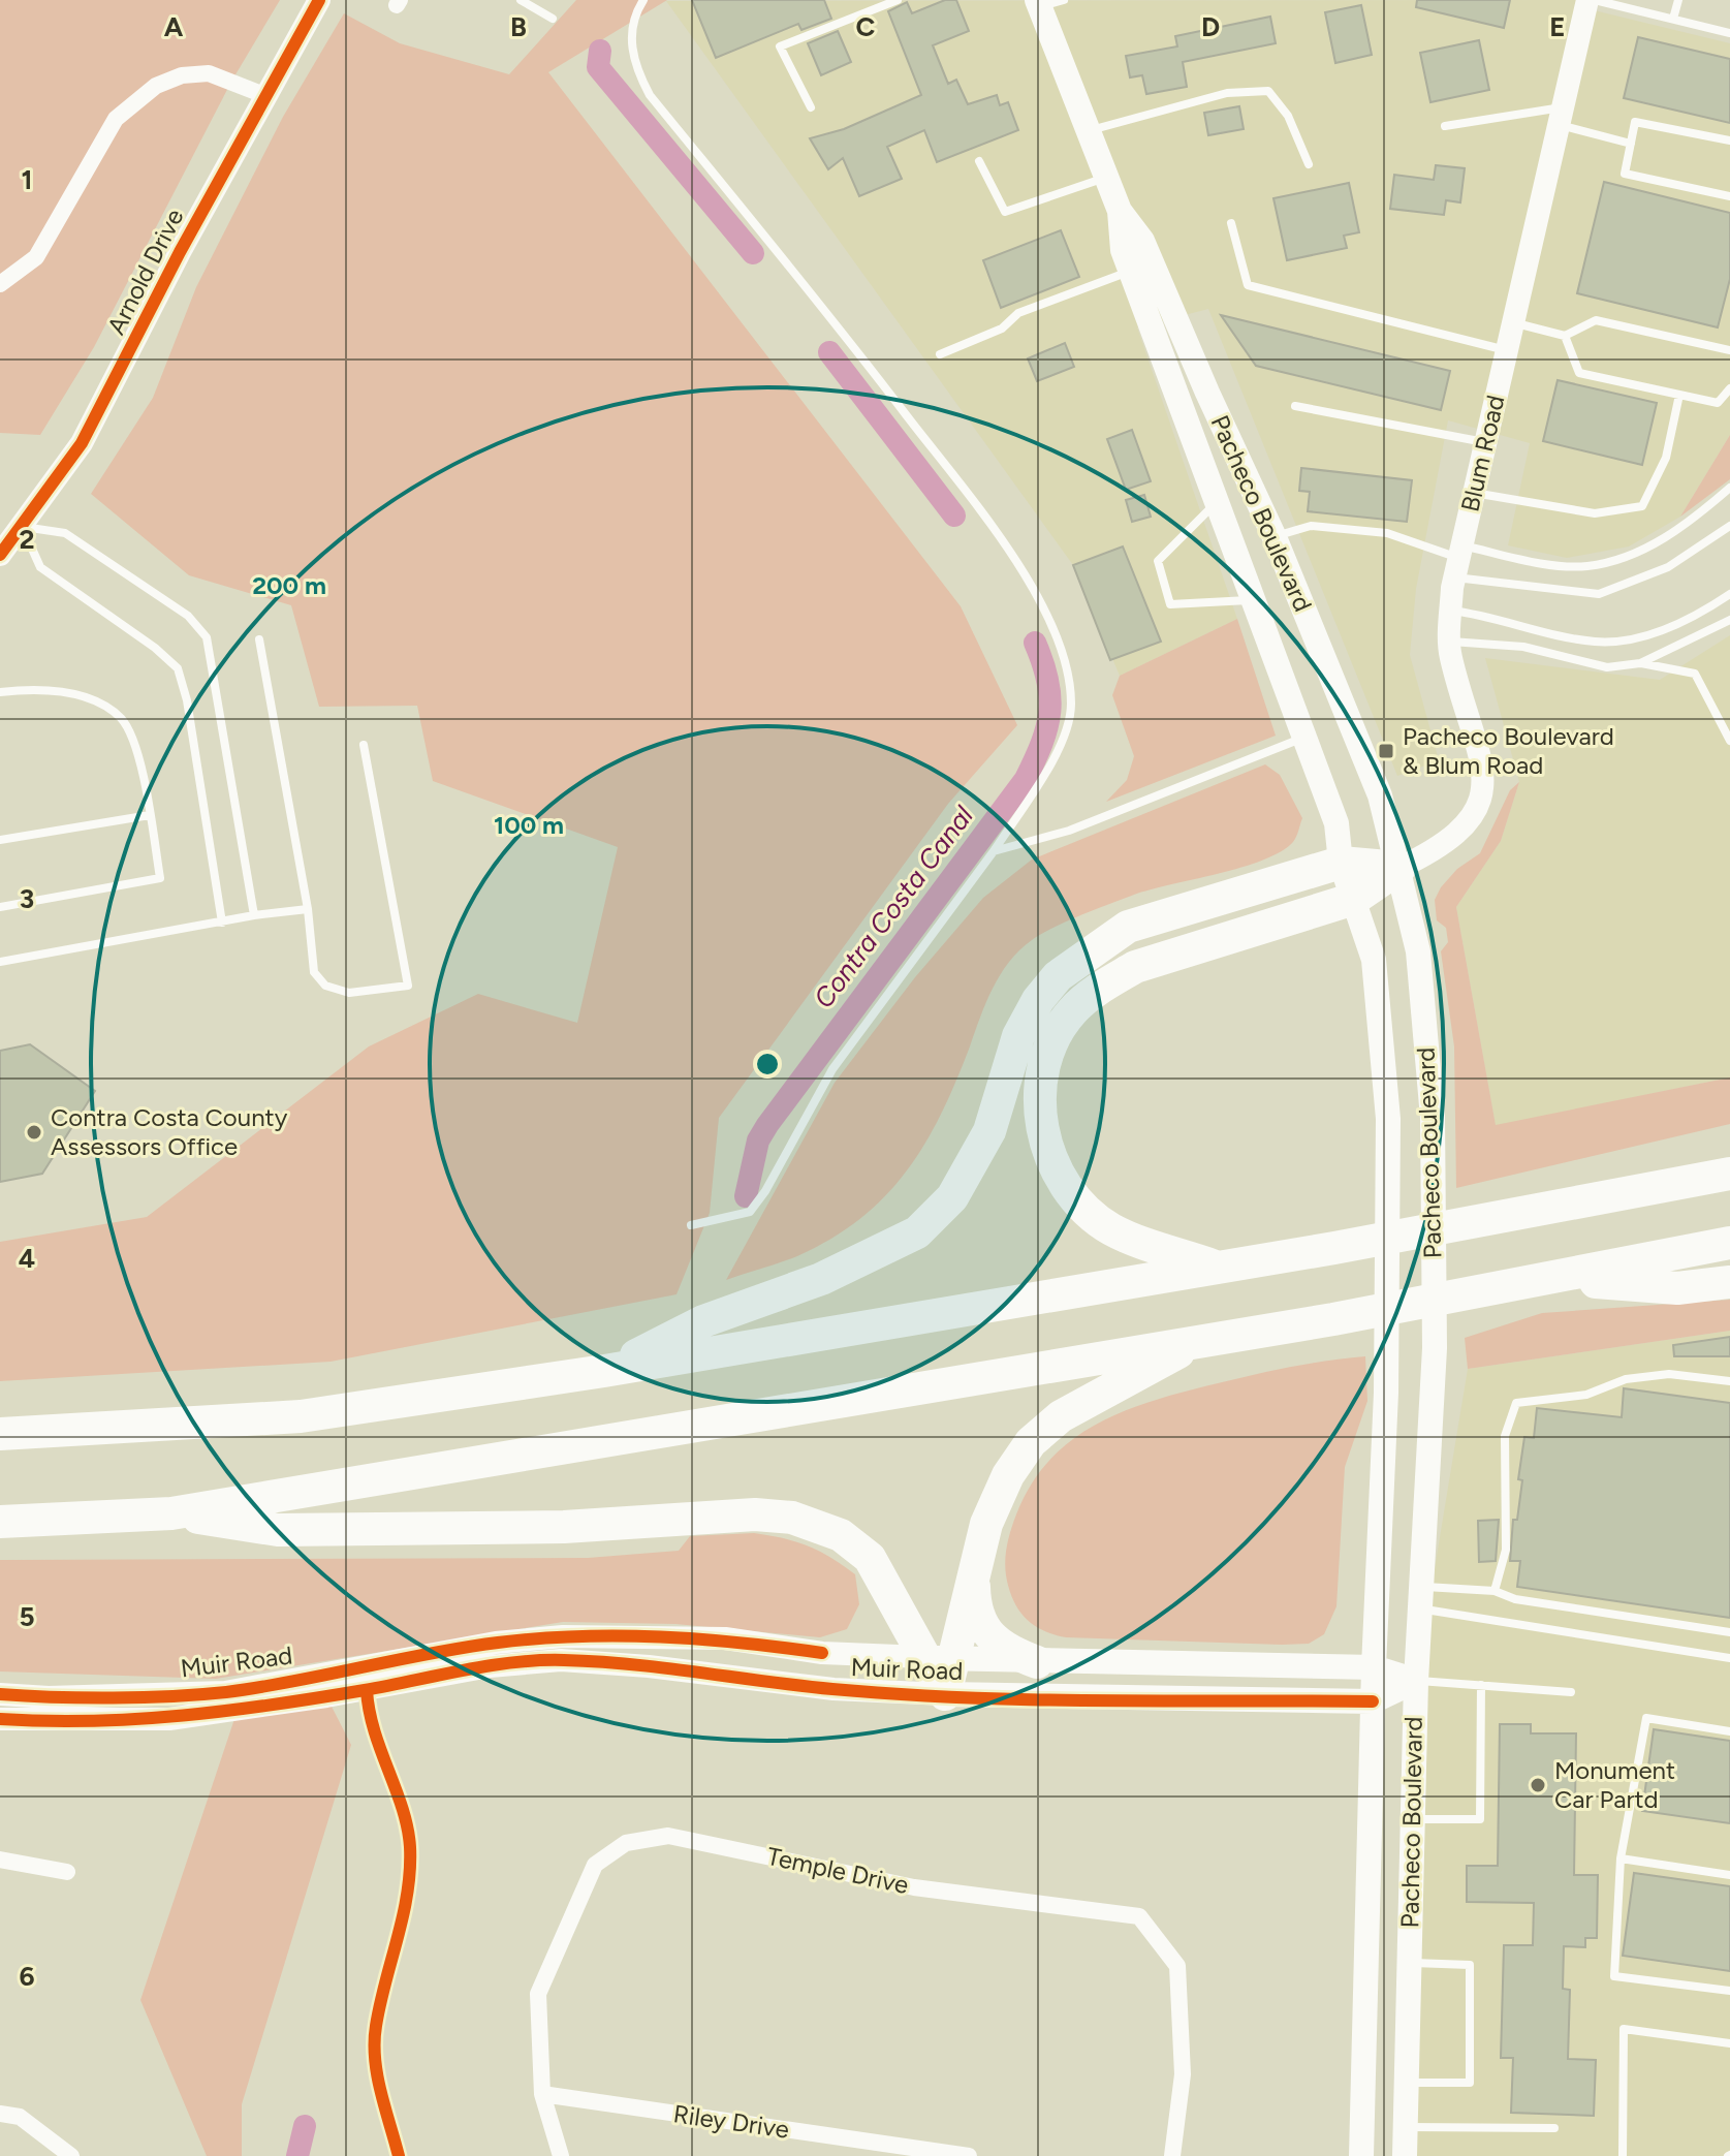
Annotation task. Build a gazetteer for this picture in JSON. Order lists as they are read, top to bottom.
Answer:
{
  "streets": {
    "main road": ["Pacheco Boulevard", "Muir Road"],
    "street": [
      "Arnold Drive",
      "Blum Road",
      "Temple Drive",
      "Riley Drive"
    ]
  },
  "crossings": [
    ["Blum Road", "Pacheco Boulevard"],
    ["Pacheco Boulevard", "Muir Road"],
    ["Temple Drive", "Riley Drive"]
  ],
  "water": ["Contra Costa Canal"],
  "places": {
    "transit": ["Pacheco Boulevard & Blum Road"],
    "other": ["Contra Costa County Assessors Office", "Monument Car Partd"]
  },
  "grid": {
    "columns": [
      "A",
      "B",
      "C",
      "D",
      "E"
    ],
    "rows": [
      "1",
      "2",
      "3",
      "4",
      "5",
      "6"
    ]
  },
  "rings": ["200 m", "100 m"]
}
